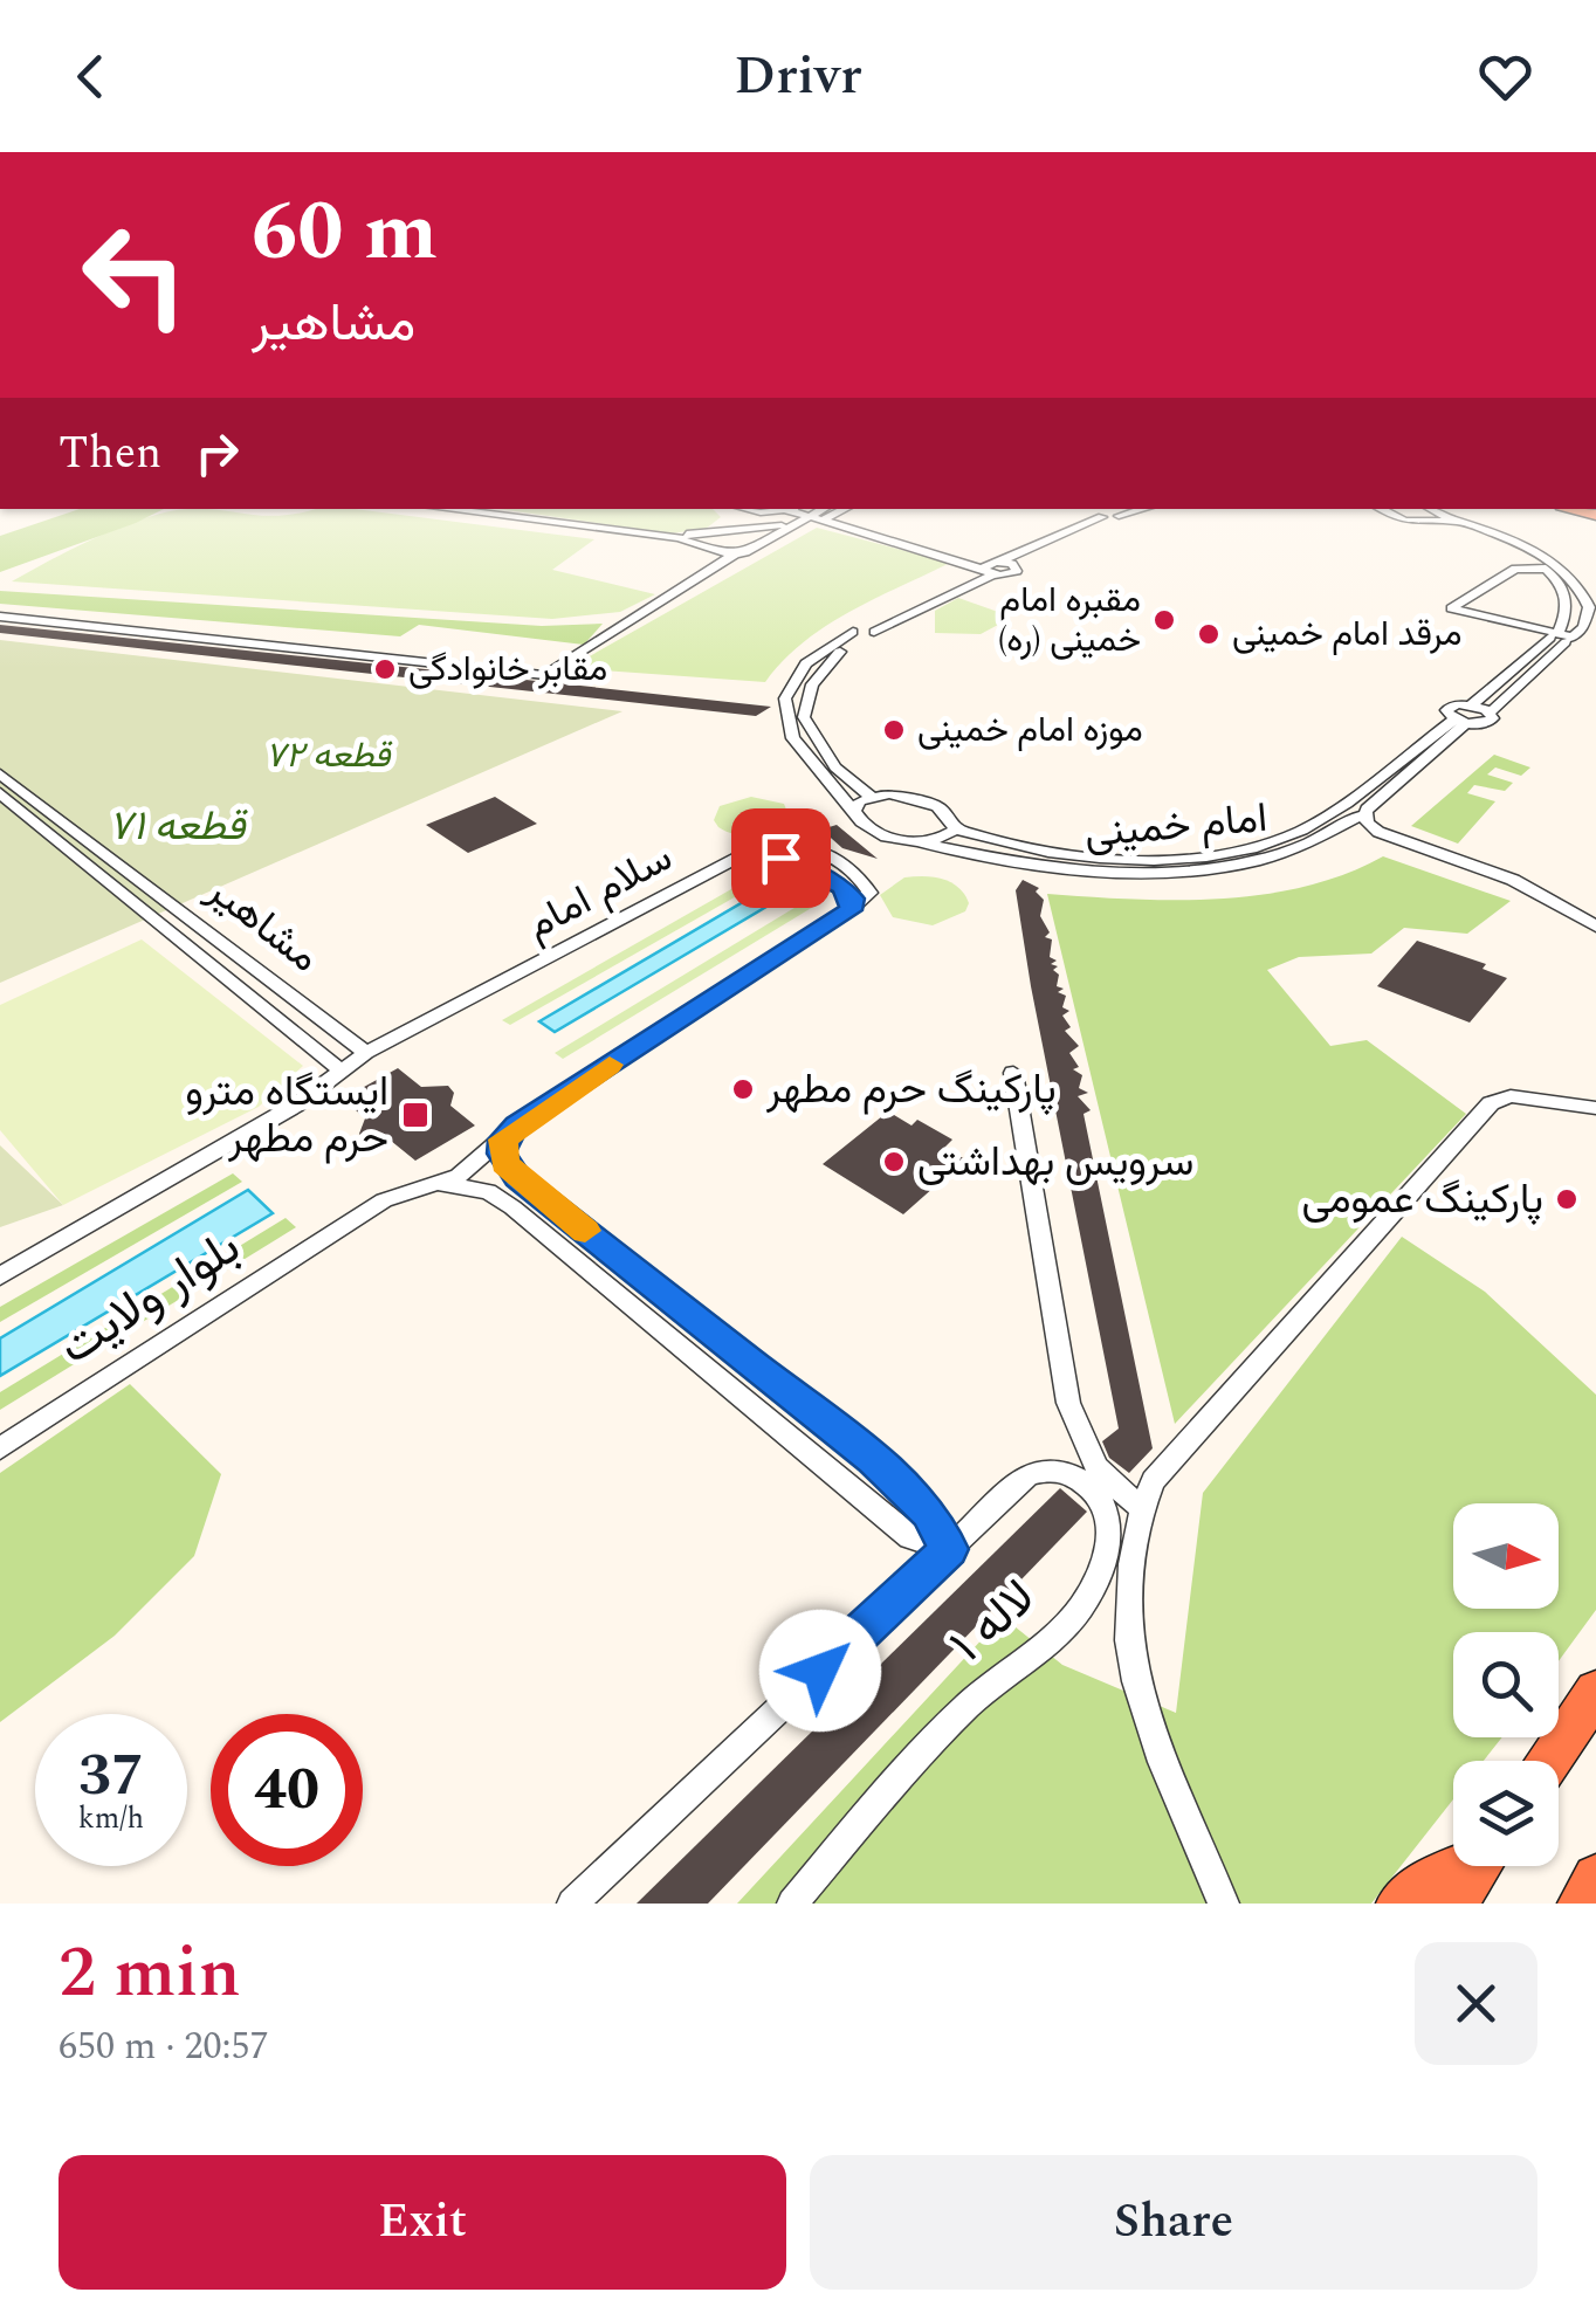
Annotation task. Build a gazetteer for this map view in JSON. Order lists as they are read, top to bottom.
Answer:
{
  "streets": {
    "street": [
      "امام خمینی",
      "سلام امام",
      "مشاهیر",
      "بلوار ولایت",
      "لاله ۱"
    ]
  },
  "crossings": [
    ["سلام امام", "مشاهیر"],
    ["سلام امام", "بلوار ولایت"],
    ["مشاهیر", "بلوار ولایت"]
  ],
  "parks": ["قطعه ۷۲", "قطعه ۷۱"],
  "places": {
    "other": [
      "مقبره امام خمینی (ره)",
      "مرقد امام خمینی",
      "مقابر خانوادگی",
      "موزه امام خمینی",
      "پارکینگ حرم مطهر",
      "سرویس بهداشتی",
      "پارکینگ عمومی"
    ],
    "transit": ["ایستگاه مترو حرم مطهر"]
  },
  "north": "right",
  "page": {
    "header": "Drivr",
    "turn": ["60 m", "مشاهیر"],
    "then": "Then",
    "speed": "37 km/h",
    "limit": "40",
    "heading": ["2 min", "650 m · 20:57"],
    "buttons": ["Exit", "Share"]
  }
}
